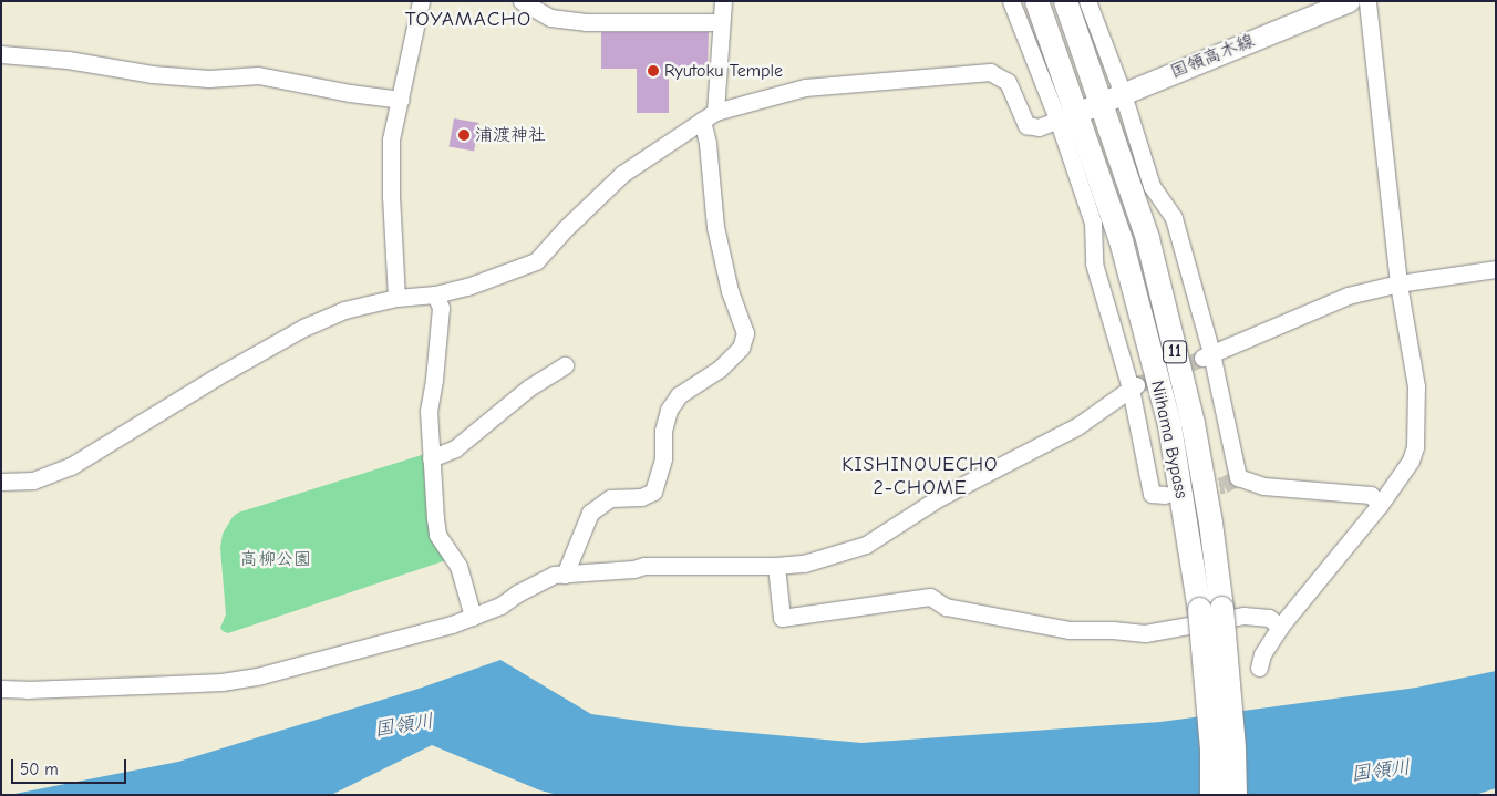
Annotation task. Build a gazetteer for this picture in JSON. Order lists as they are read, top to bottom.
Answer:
{
  "streets": {
    "highway": ["11", "Niihama Bypass"],
    "main road": ["国領高木線"]
  },
  "crossings": [
    ["国領高木線", "Niihama Bypass"]
  ],
  "districts": ["TOYAMACHO", "KISHINOUECHO 2-CHOME"],
  "water": ["国領川"],
  "parks": ["高柳公園"],
  "places": ["Ryutoku Temple", "浦渡神社"],
  "scale_bar": "50 m"
}
